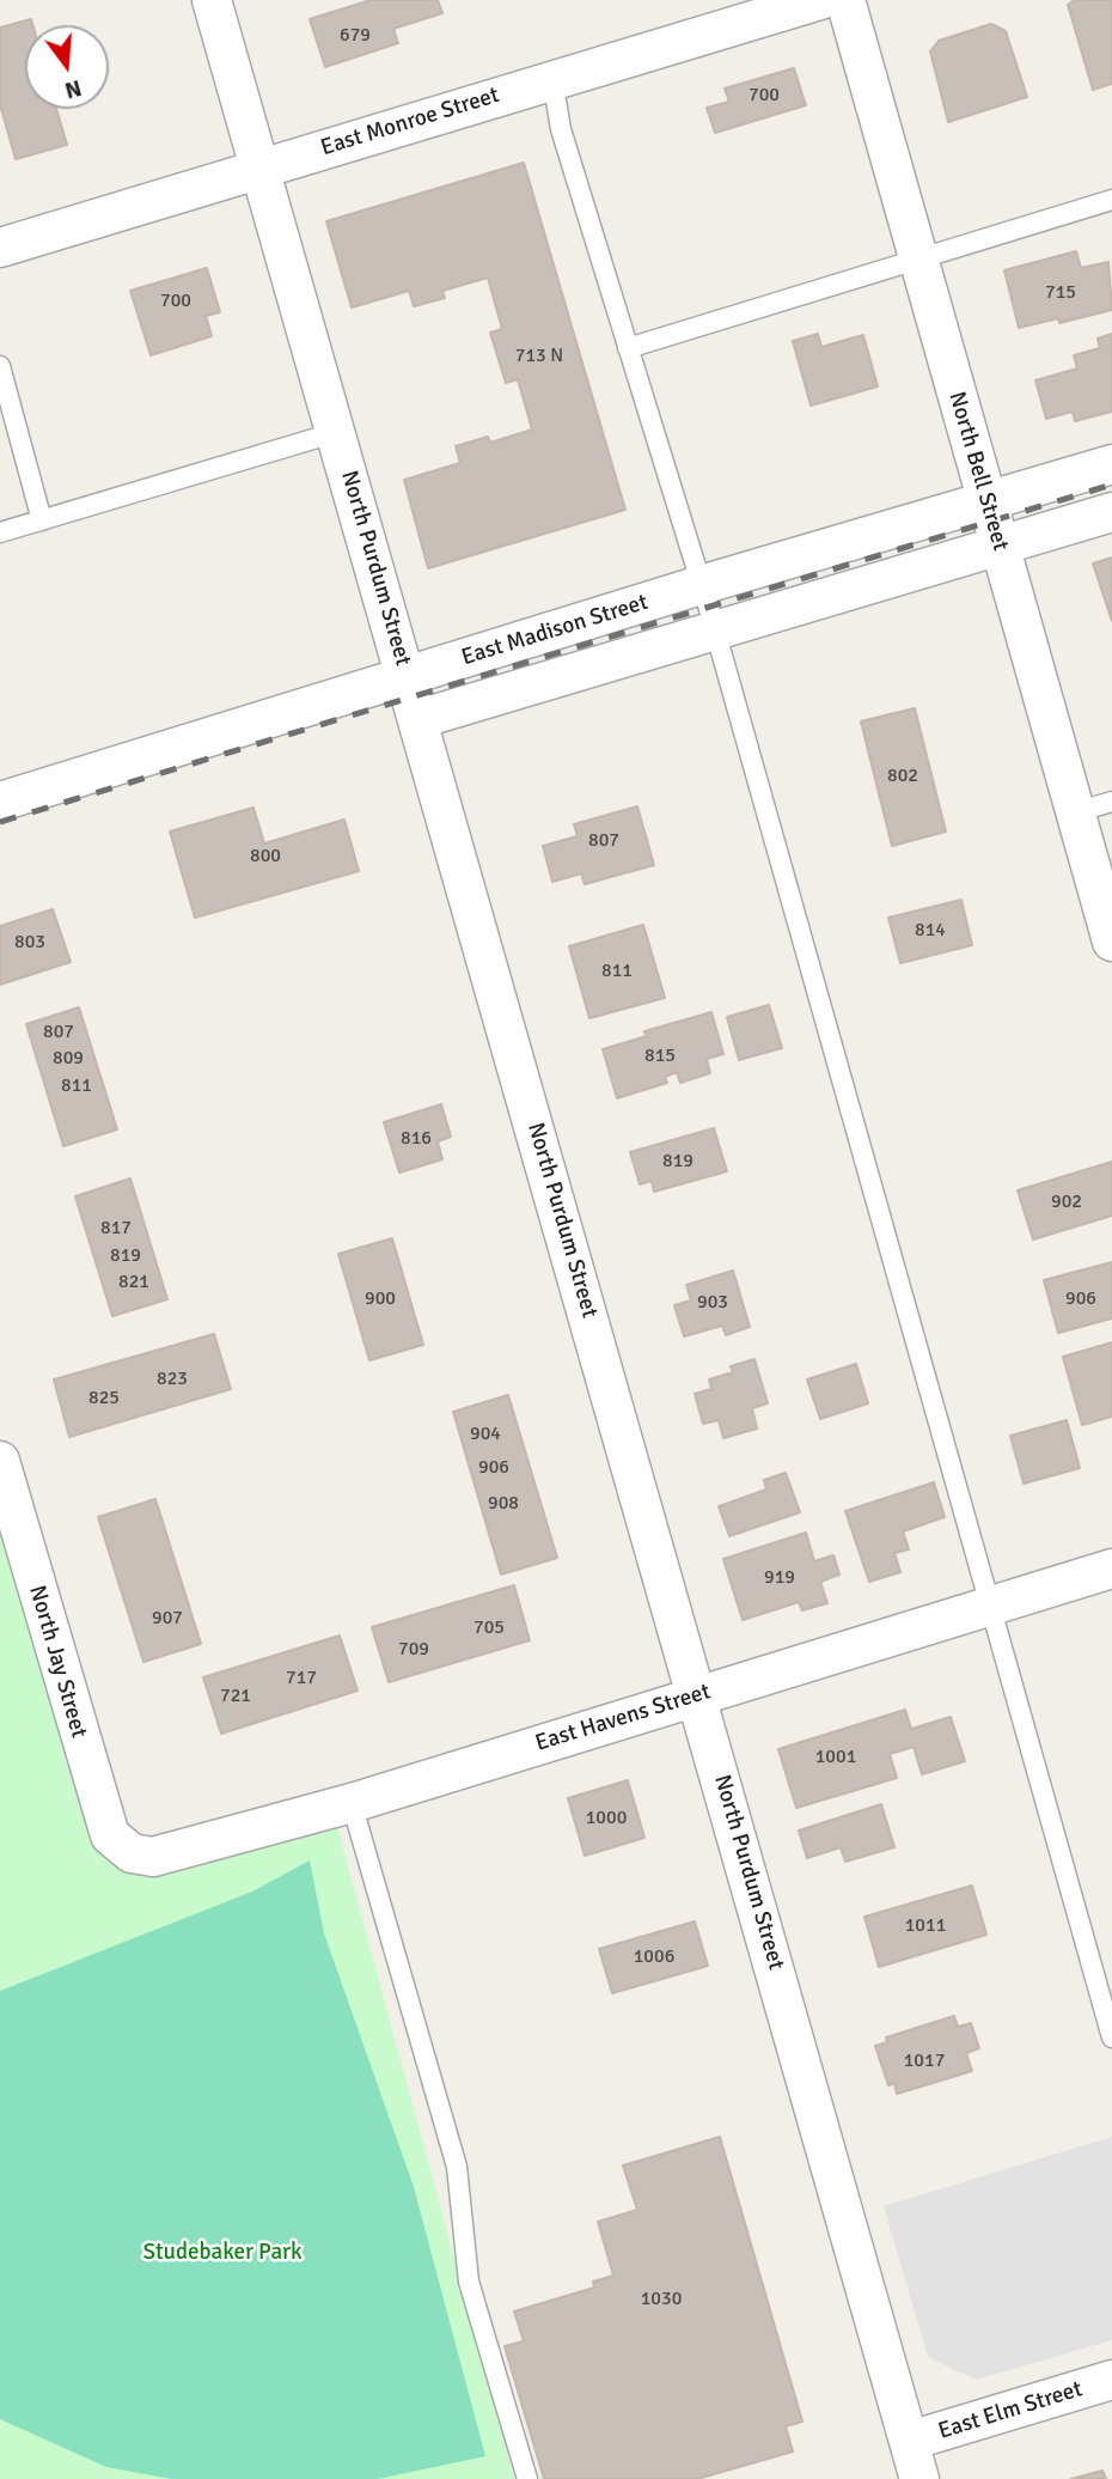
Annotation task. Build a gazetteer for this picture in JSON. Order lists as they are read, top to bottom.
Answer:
{
  "streets": {
    "street": [
      "East Monroe Street",
      "North Bell Street",
      "North Purdum Street",
      "East Madison Street",
      "North Jay Street",
      "East Havens Street",
      "East Elm Street"
    ]
  },
  "crossings": [
    ["East Monroe Street", "North Purdum Street"],
    ["North Bell Street", "East Madison Street"],
    ["North Purdum Street", "East Madison Street"],
    ["North Purdum Street", "East Havens Street"],
    ["North Purdum Street", "East Elm Street"],
    ["North Jay Street", "East Havens Street"]
  ],
  "parks": ["Studebaker Park"],
  "house_numbers": [
    "679",
    "700",
    "715",
    "700",
    "713 N",
    "802",
    "807",
    "800",
    "814",
    "803",
    "811",
    "807",
    "815",
    "809",
    "811",
    "816",
    "819",
    "902",
    "817",
    "819",
    "821",
    "900",
    "906",
    "903",
    "823",
    "825",
    "904",
    "906",
    "908",
    "919",
    "907",
    "705",
    "709",
    "717",
    "721",
    "1001",
    "1000",
    "1011",
    "1006",
    "1017",
    "1030"
  ],
  "north": "bottom"
}
